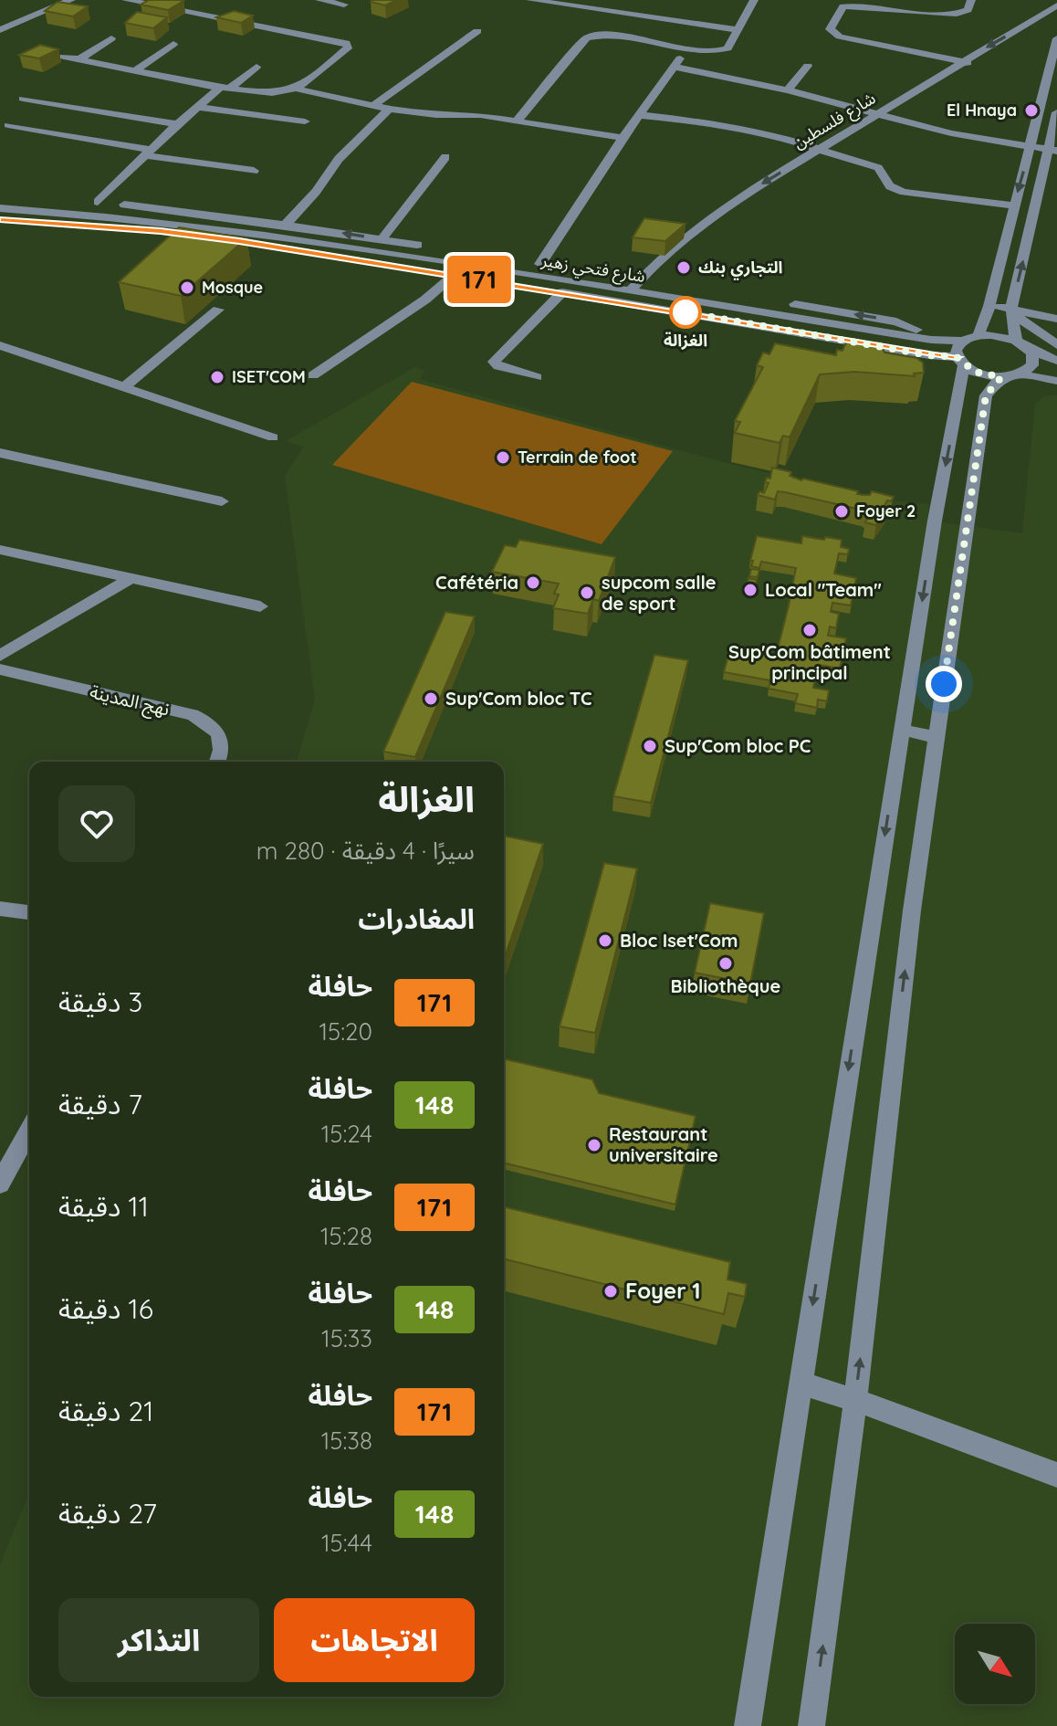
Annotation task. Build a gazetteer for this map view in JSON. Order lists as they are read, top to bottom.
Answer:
{
  "streets": {
    "street": ["شارع فلسطين", "شارع فتحي زهير", "نهج المدينة"]
  },
  "crossings": [
    ["شارع فلسطين", "شارع فتحي زهير"]
  ],
  "places": [
    "El Hnaya",
    "التجاري بنك",
    "Mosque",
    "الغزالة",
    "ISET'COM",
    "Terrain de foot",
    "Foyer 2",
    "Cafétéria",
    "Local \"Team\"",
    "supcom salle de sport",
    "Sup'Com bâtiment principal",
    "Sup'Com bloc TC",
    "Sup'Com bloc PC",
    "Bloc Iset'Com",
    "Bibliothèque",
    "Restaurant universitaire",
    "Foyer 1"
  ],
  "lines": ["bus line 171"],
  "north": "bottom right",
  "page": {
    "on_map": "171",
    "heading": [
      ["الغزالة", "سيرًا · 4 دقيقة · 280 m"],
      "المغادرات"
    ],
    "list": [
      {
        "mark": "171",
        "name": "حافلة",
        "note": "15:20",
        "value": "3 دقيقة"
      },
      {
        "mark": "148",
        "name": "حافلة",
        "note": "15:24",
        "value": "7 دقيقة"
      },
      {
        "mark": "171",
        "name": "حافلة",
        "note": "15:28",
        "value": "11 دقيقة"
      },
      {
        "mark": "148",
        "name": "حافلة",
        "note": "15:33",
        "value": "16 دقيقة"
      },
      {
        "mark": "171",
        "name": "حافلة",
        "note": "15:38",
        "value": "21 دقيقة"
      },
      {
        "mark": "148",
        "name": "حافلة",
        "note": "15:44",
        "value": "27 دقيقة"
      }
    ],
    "buttons": ["الاتجاهات", "التذاكر"]
  }
}
